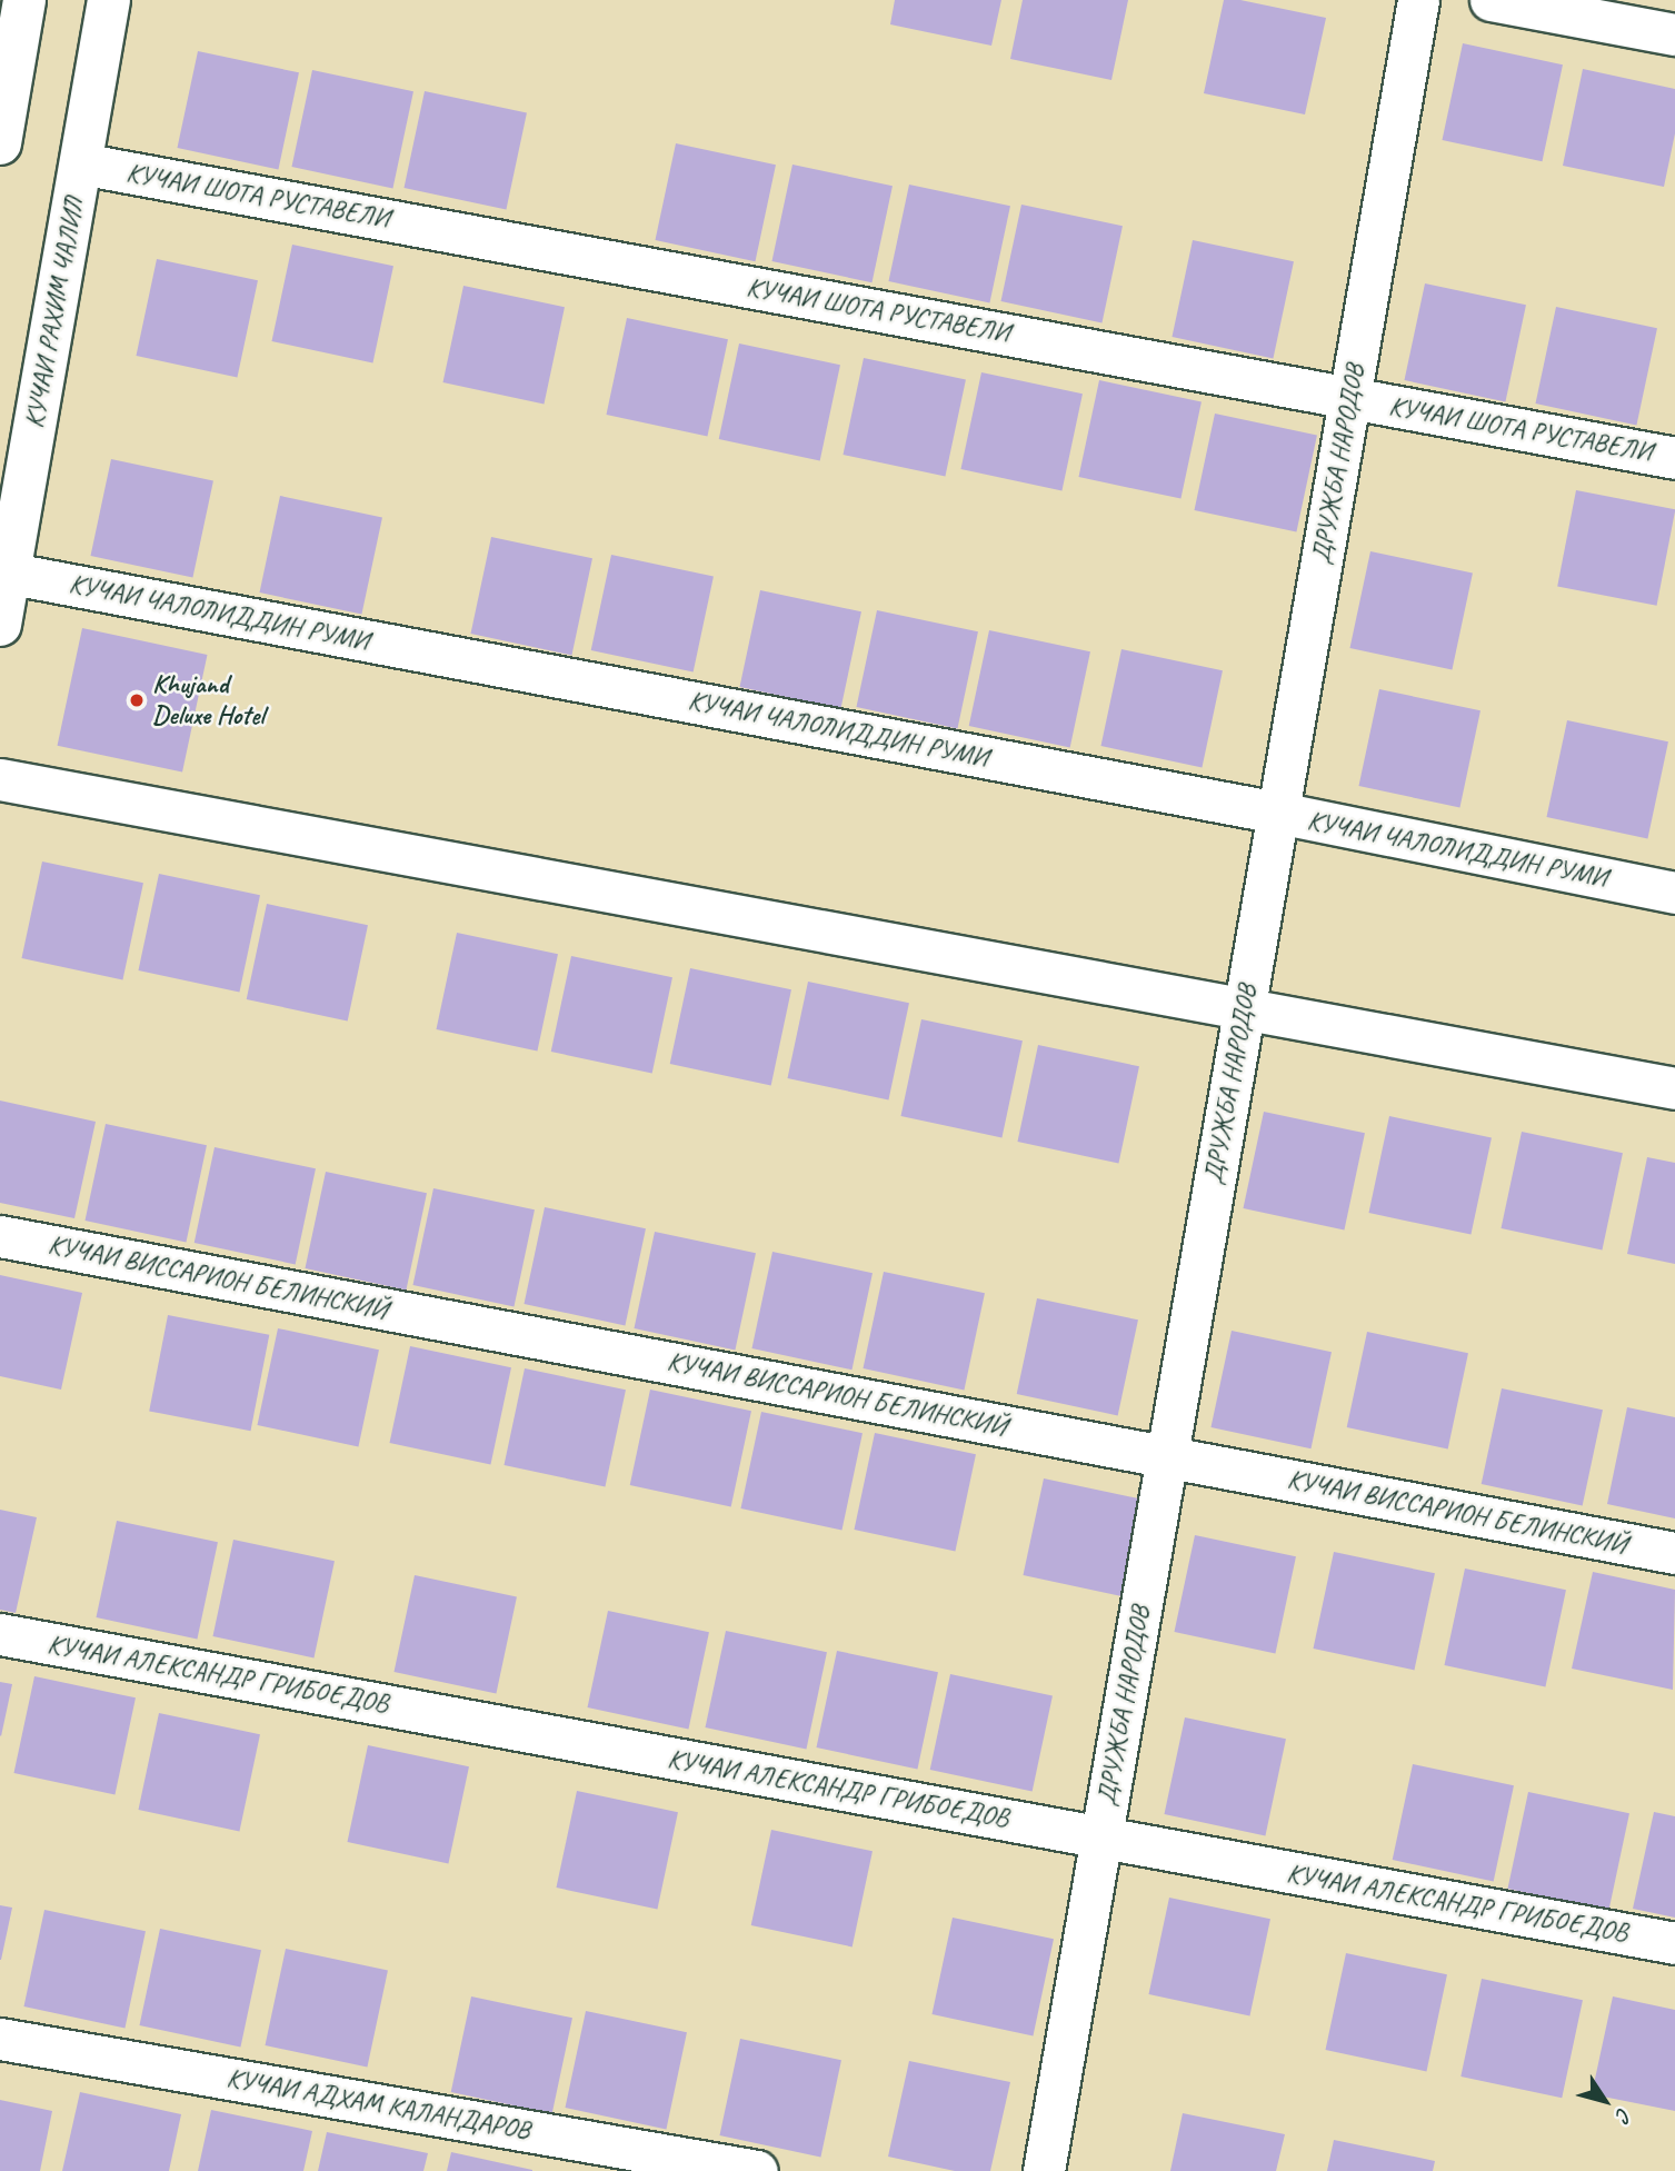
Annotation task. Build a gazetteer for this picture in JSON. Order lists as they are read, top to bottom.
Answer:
{
  "streets": {
    "main road": ["КУЧАИ РАХИМ ЧАЛИЛ"],
    "street": [
      "КУЧАИ ШОТА РУСТАВЕЛИ",
      "ДРУЖБА НАРОДОВ",
      "КУЧАИ ЧАЛОЛИДДИН РУМИ",
      "КУЧАИ ВИССАРИОН БЕЛИНСКИЙ",
      "КУЧАИ АЛЕКСАНДР ГРИБОЕДОВ",
      "КУЧАИ АДХАМ КАЛАНДАРОВ"
    ]
  },
  "crossings": [
    ["КУЧАИ ШОТА РУСТАВЕЛИ", "КУЧАИ РАХИМ ЧАЛИЛ"],
    ["КУЧАИ ШОТА РУСТАВЕЛИ", "ДРУЖБА НАРОДОВ"],
    ["КУЧАИ РАХИМ ЧАЛИЛ", "КУЧАИ ЧАЛОЛИДДИН РУМИ"],
    ["ДРУЖБА НАРОДОВ", "КУЧАИ ЧАЛОЛИДДИН РУМИ"],
    ["ДРУЖБА НАРОДОВ", "КУЧАИ ВИССАРИОН БЕЛИНСКИЙ"],
    ["ДРУЖБА НАРОДОВ", "КУЧАИ АЛЕКСАНДР ГРИБОЕДОВ"]
  ],
  "places": ["Khujand Deluxe Hotel"],
  "north": "bottom right"
}
